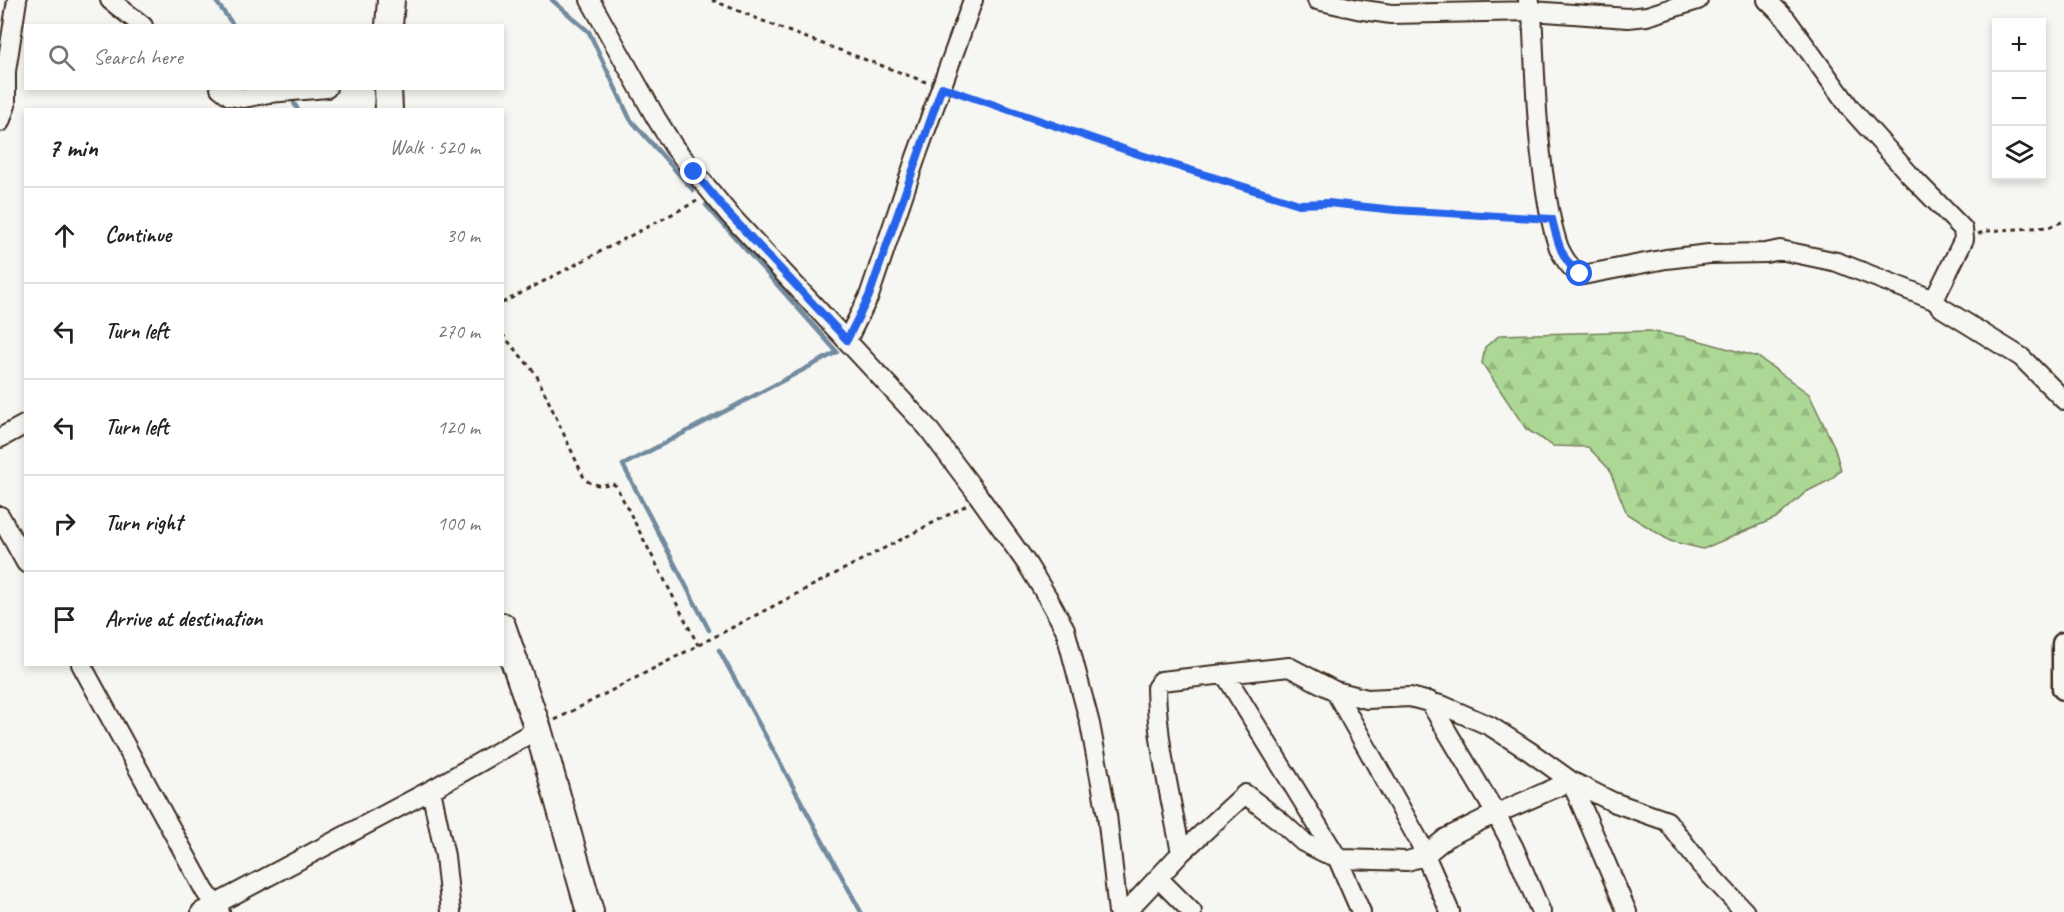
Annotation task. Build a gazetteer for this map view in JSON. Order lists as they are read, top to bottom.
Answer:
{
  "page": {
    "map_buttons": ["+", "−"],
    "search": "Search here",
    "heading": ["7 min", "Walk · 520 m"],
    "list": [
      ["Continue", "30 m"],
      ["Turn left", "270 m"],
      ["Turn left", "120 m"],
      ["Turn right", "100 m"],
      "Arrive at destination"
    ]
  }
}
